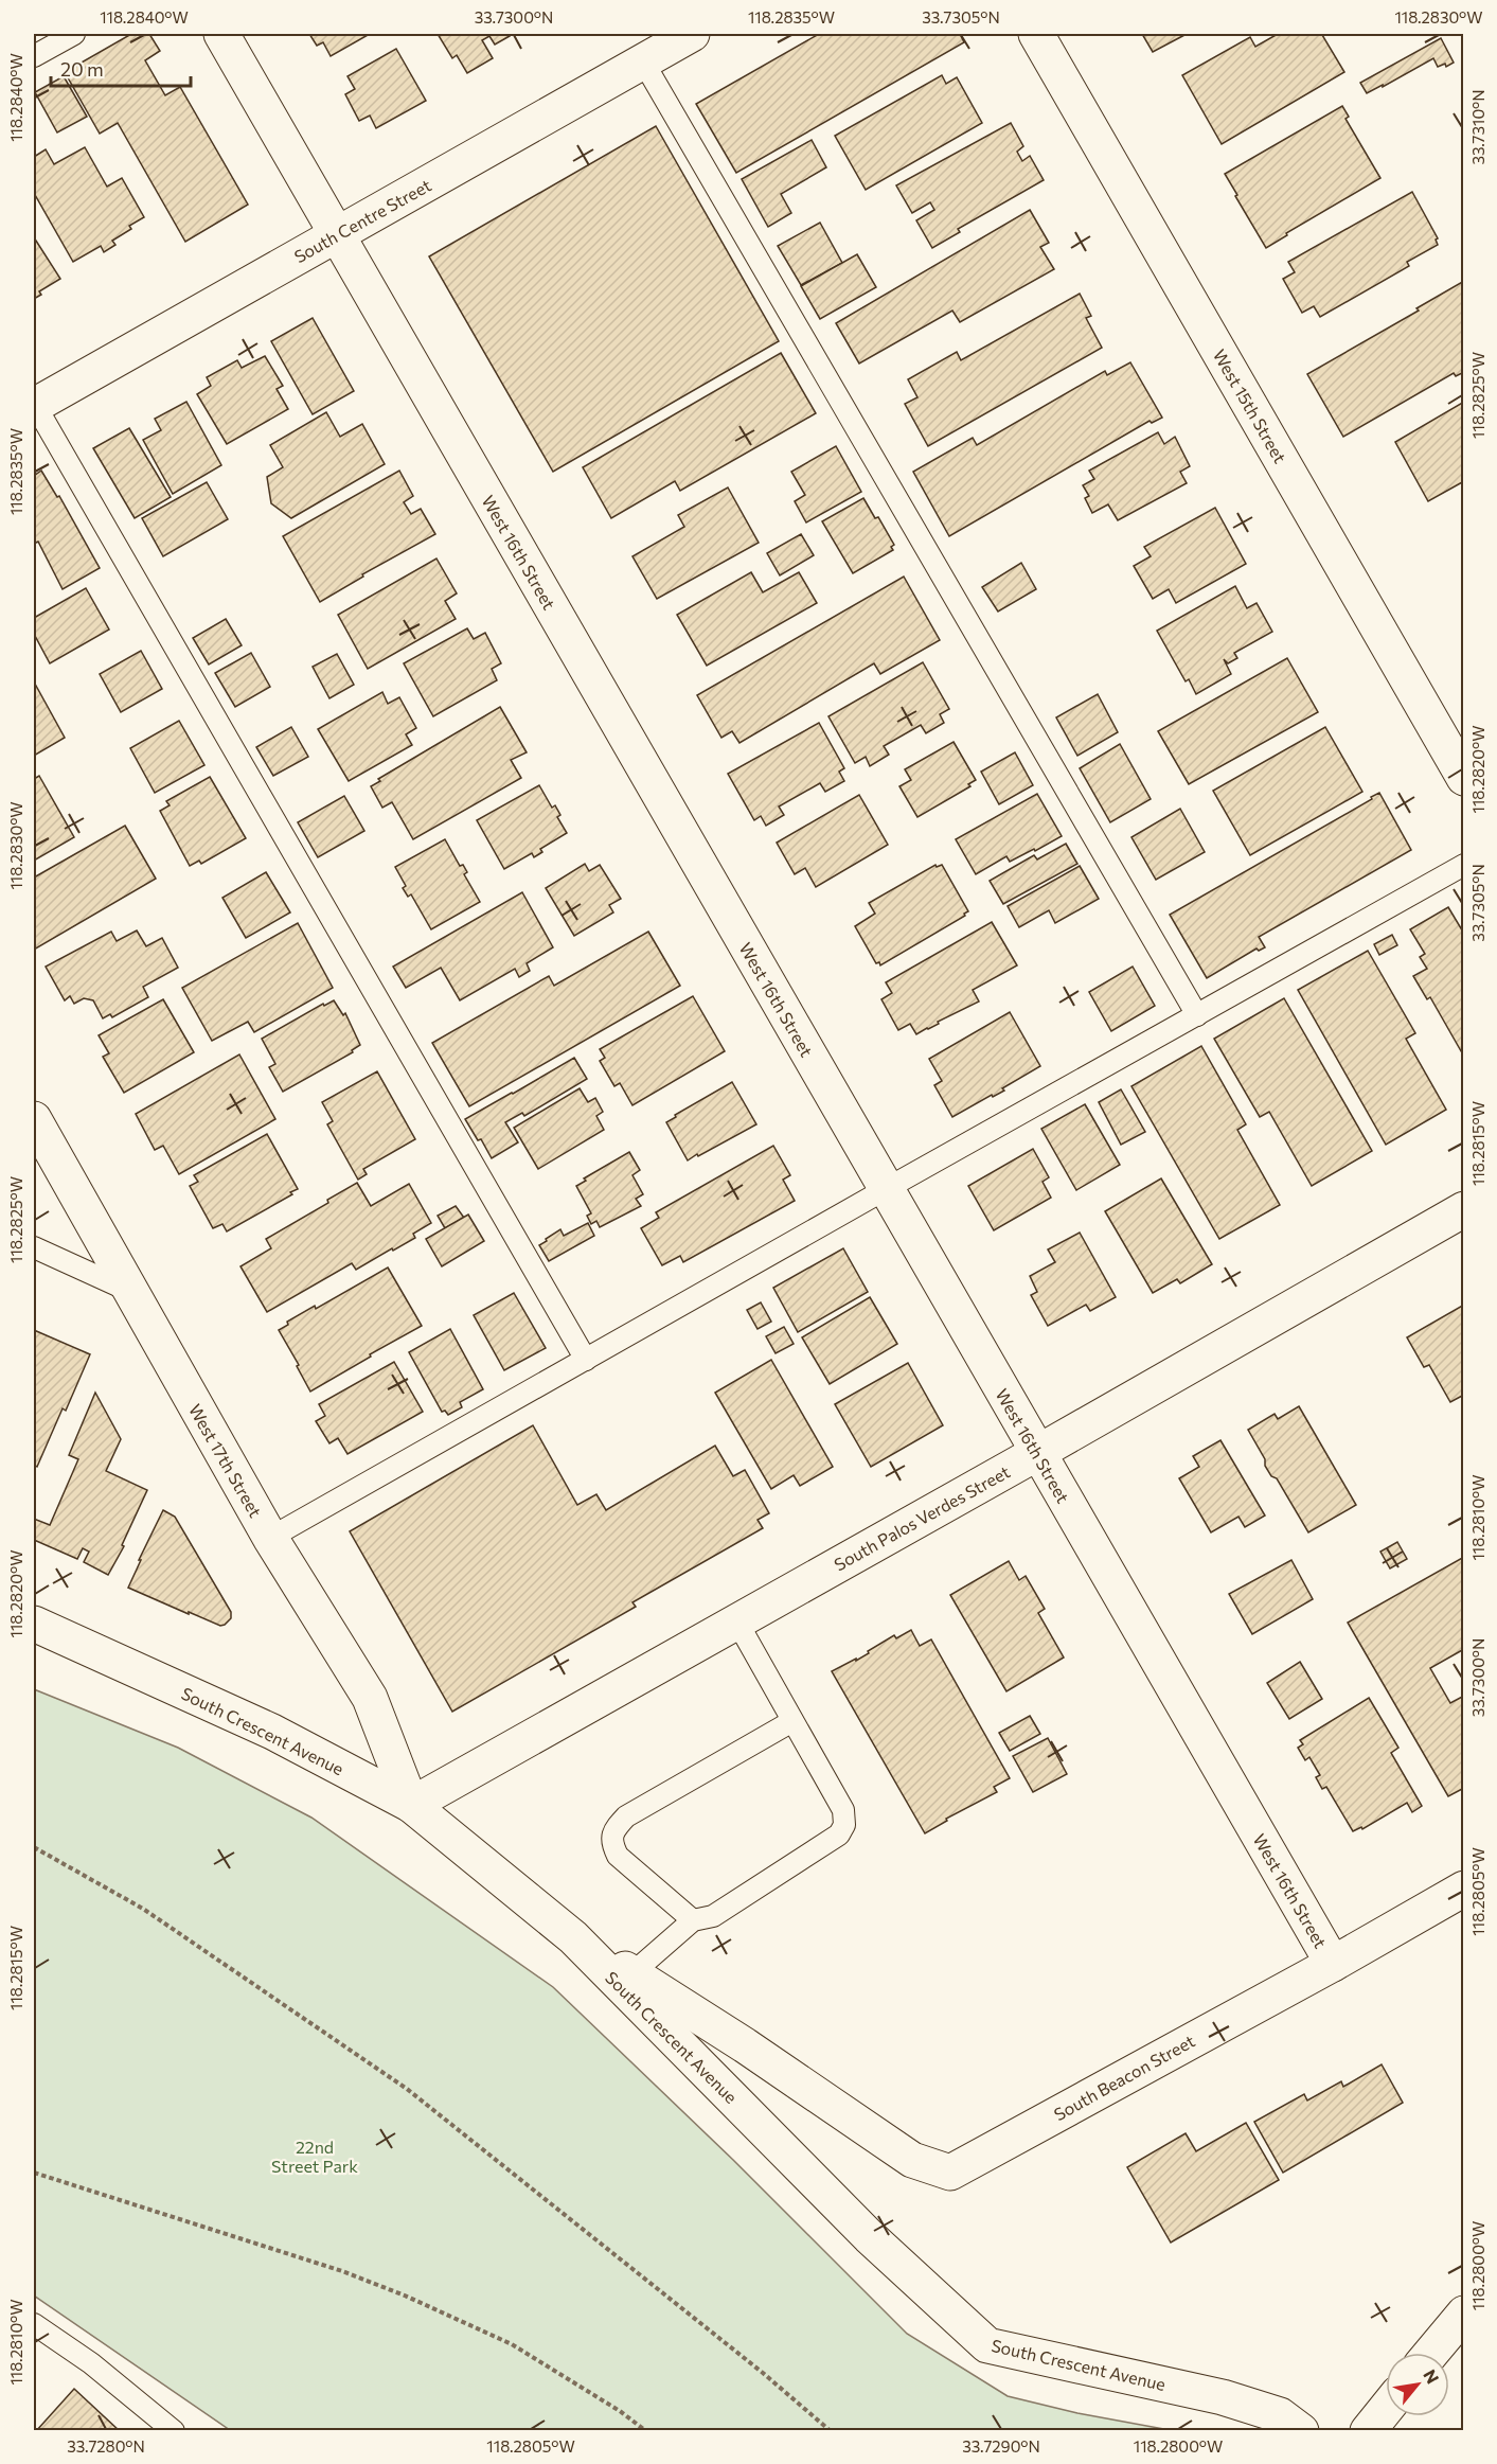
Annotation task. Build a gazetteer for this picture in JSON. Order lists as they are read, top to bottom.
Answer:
{
  "streets": {
    "street": [
      "South Centre Street",
      "West 15th Street",
      "West 16th Street",
      "West 17th Street",
      "South Palos Verdes Street",
      "South Crescent Avenue",
      "South Beacon Street"
    ]
  },
  "crossings": [
    ["South Centre Street", "West 16th Street"],
    ["West 16th Street", "South Palos Verdes Street"],
    ["West 16th Street", "South Beacon Street"],
    ["West 17th Street", "South Palos Verdes Street"],
    ["West 17th Street", "South Crescent Avenue"],
    ["South Palos Verdes Street", "South Crescent Avenue"],
    ["South Crescent Avenue", "South Beacon Street"]
  ],
  "parks": ["22nd Street Park"],
  "scale_bar": "20 m",
  "north": "top right",
  "coordinates": [
    "118.2840°W",
    "33.7300°N",
    "118.2835°W",
    "33.7305°N",
    "118.2830°W",
    "33.7310°N",
    "118.2825°W",
    "118.2820°W",
    "118.2815°W",
    "118.2810°W",
    "118.2805°W",
    "118.2800°W",
    "33.7280°N",
    "33.7290°N"
  ]
}
